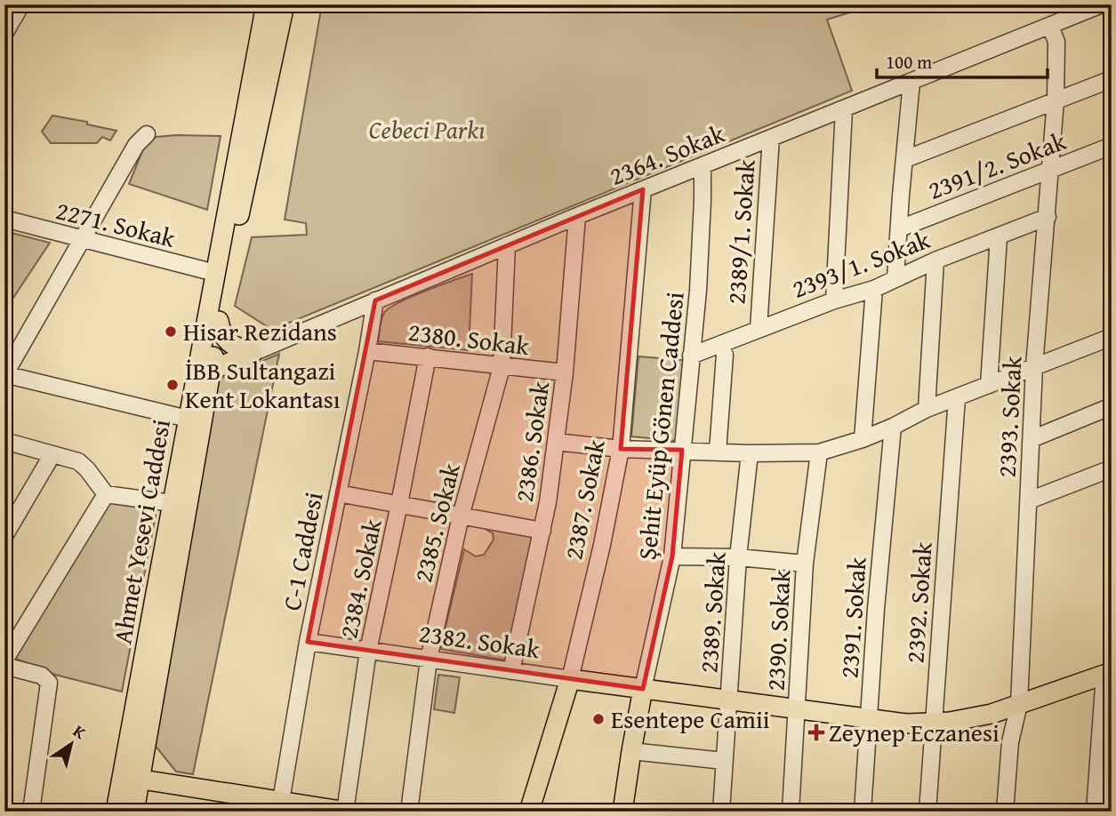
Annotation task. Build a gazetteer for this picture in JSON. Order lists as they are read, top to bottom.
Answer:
{
  "streets": {
    "main road": ["2387. Sokak", "Ahmet Yesevi Caddesi", "2382. Sokak"],
    "street": [
      "2364. Sokak",
      "2391/2. Sokak",
      "2271. Sokak",
      "2389/1. Sokak",
      "2393/1. Sokak",
      "2380. Sokak",
      "2393. Sokak",
      "Şehit Eyüp Gönen Caddesi",
      "2386. Sokak",
      "2385. Sokak",
      "C-1 Caddesi",
      "2384. Sokak",
      "2392. Sokak",
      "2389. Sokak",
      "2391. Sokak",
      "2390. Sokak"
    ]
  },
  "crossings": [
    ["2364. Sokak", "2389/1. Sokak"],
    ["2364. Sokak", "2393. Sokak"],
    ["2364. Sokak", "Şehit Eyüp Gönen Caddesi"],
    ["2364. Sokak", "2386. Sokak"],
    ["2364. Sokak", "2387. Sokak"],
    ["2364. Sokak", "2385. Sokak"],
    ["2364. Sokak", "C-1 Caddesi"],
    ["2391/2. Sokak", "2393. Sokak"],
    ["2271. Sokak", "Ahmet Yesevi Caddesi"],
    ["2389/1. Sokak", "2393/1. Sokak"],
    ["2393/1. Sokak", "2393. Sokak"],
    ["2393/1. Sokak", "Şehit Eyüp Gönen Caddesi"],
    ["2380. Sokak", "2386. Sokak"],
    ["2380. Sokak", "2385. Sokak"],
    ["2380. Sokak", "C-1 Caddesi"],
    ["2380. Sokak", "2384. Sokak"],
    ["2393. Sokak", "2382. Sokak"],
    ["Şehit Eyüp Gönen Caddesi", "2382. Sokak"],
    ["2386. Sokak", "2382. Sokak"],
    ["2387. Sokak", "2382. Sokak"],
    ["2385. Sokak", "2382. Sokak"],
    ["C-1 Caddesi", "2382. Sokak"],
    ["2384. Sokak", "2382. Sokak"],
    ["2392. Sokak", "2382. Sokak"],
    ["2389. Sokak", "2382. Sokak"],
    ["2391. Sokak", "2382. Sokak"],
    ["2390. Sokak", "2382. Sokak"]
  ],
  "parks": ["Cebeci Parkı"],
  "places": {
    "other": ["Hisar Rezidans", "İBB Sultangazi Kent Lokantası", "Esentepe Camii"],
    "health": ["Zeynep Eczanesi"]
  },
  "scale_bar": "100 m",
  "north": "top right"
}
